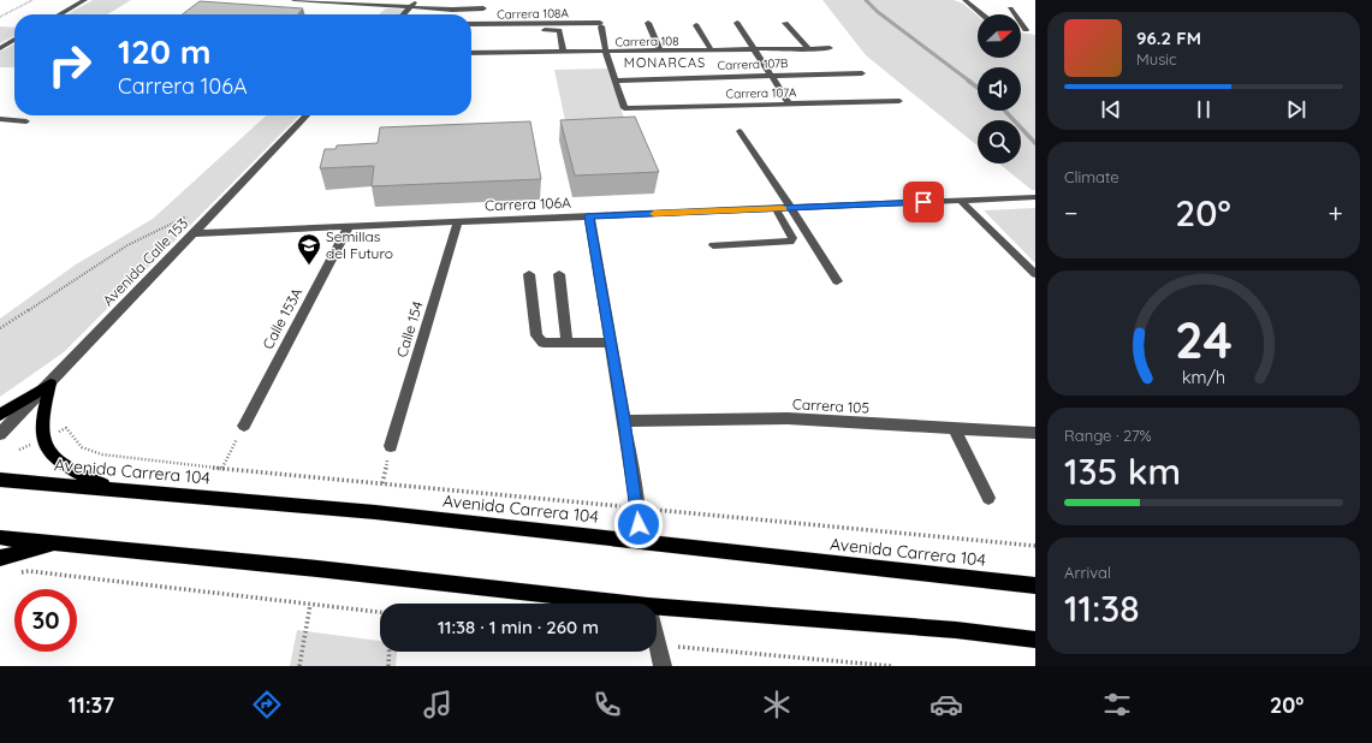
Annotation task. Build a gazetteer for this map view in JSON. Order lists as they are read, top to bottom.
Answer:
{
  "streets": {
    "main road": ["Avenida Carrera 104"],
    "street": [
      "Carrera 108A",
      "Carrera 108",
      "Carrera 107B",
      "Carrera 107A",
      "Carrera 106A",
      "Avenida Calle 153",
      "Calle 153A",
      "Calle 154",
      "Carrera 105"
    ]
  },
  "crossings": [
    ["Carrera 108A", "Carrera 108"],
    ["Carrera 107B", "Carrera 107A"],
    ["Carrera 106A", "Avenida Calle 153"],
    ["Carrera 106A", "Calle 153A"],
    ["Carrera 106A", "Calle 154"]
  ],
  "districts": ["MONARCAS"],
  "places": {
    "school or university": ["Semillas del Futuro"]
  },
  "north": "right",
  "page": {
    "turn": ["120 m", "Carrera 106A"],
    "song": ["96.2 FM", "Music"],
    "tile": [
      "Climate",
      ["Range · 27%", "135 km"],
      ["Arrival", "11:38"]
    ],
    "heat": ["−", "20°", "+"],
    "limit": "30",
    "trip": "11:38 · 1 min · 260 m",
    "tabs": ["11:37", "20°"],
    "gauge": ["24", "km/h"]
  }
}
